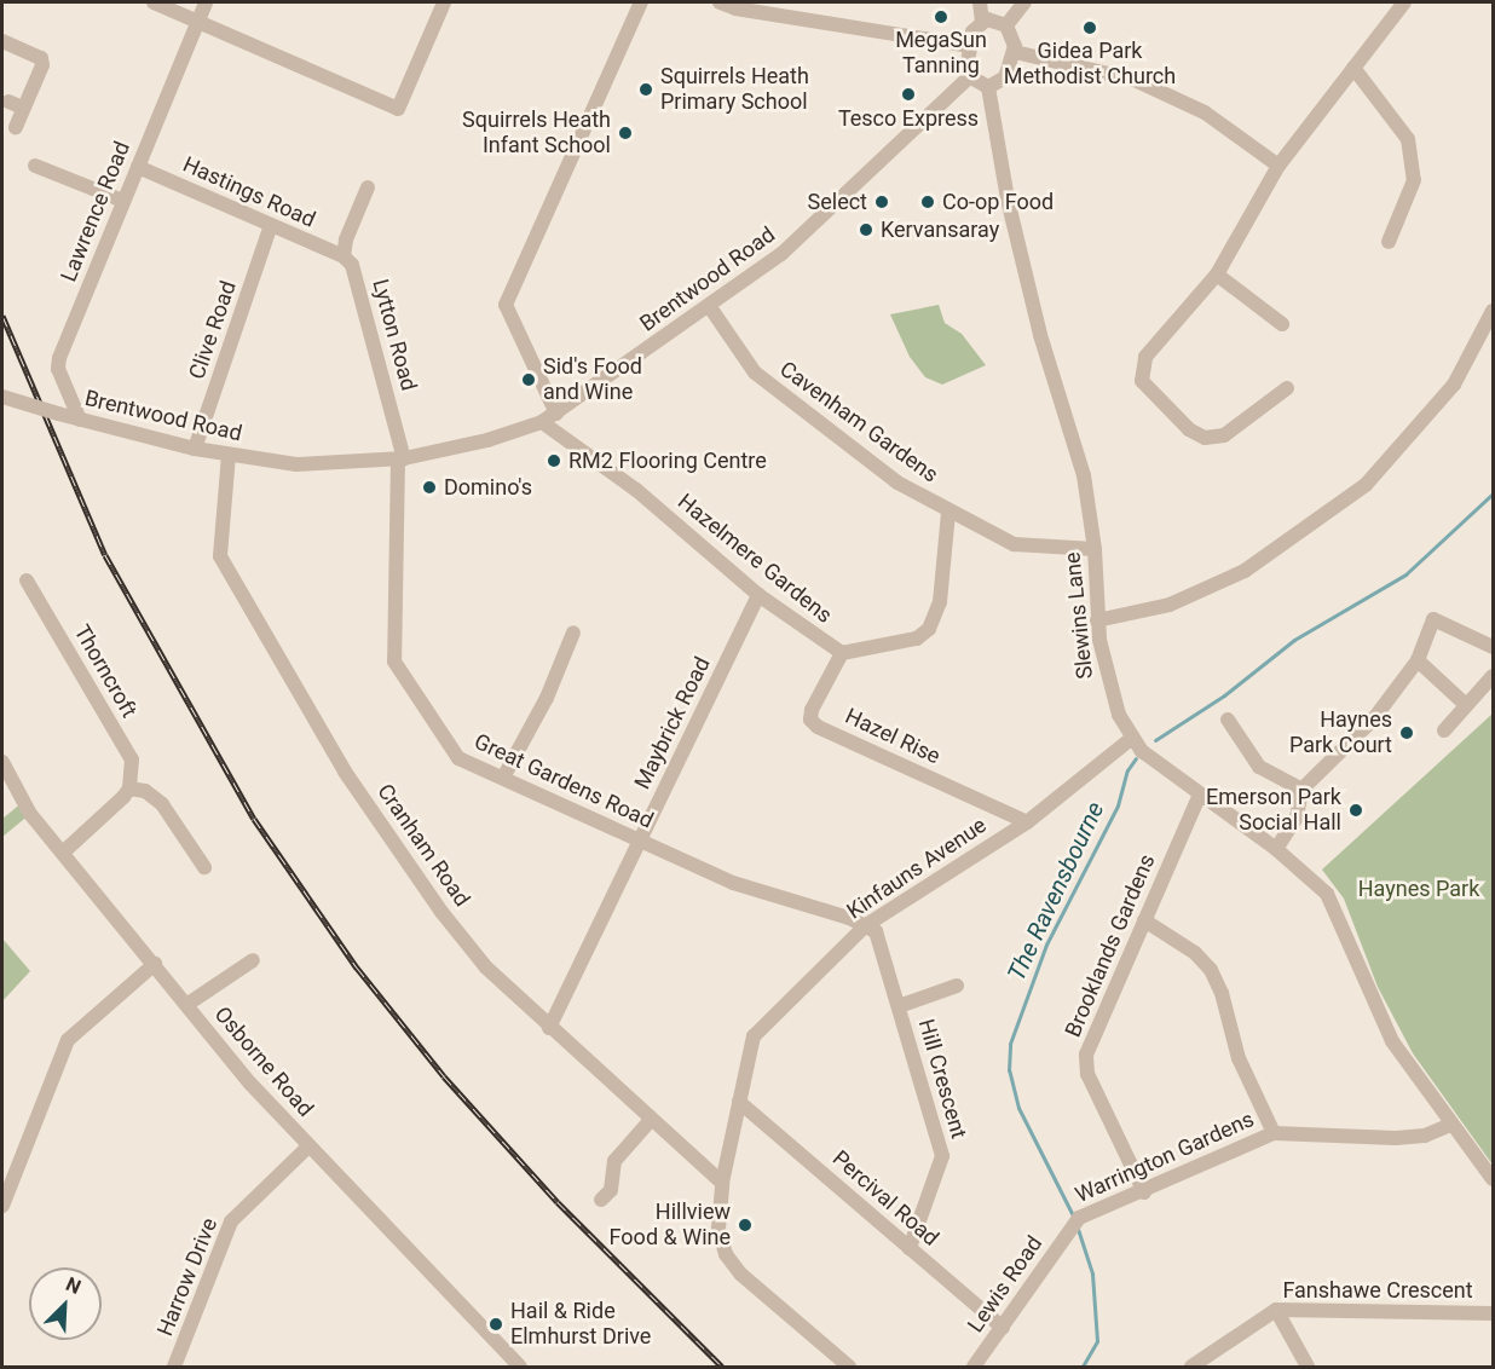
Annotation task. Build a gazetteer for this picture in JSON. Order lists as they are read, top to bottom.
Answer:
{
  "streets": {
    "street": [
      "Hastings Road",
      "Lawrence Road",
      "Brentwood Road",
      "Clive Road",
      "Lytton Road",
      "Cavenham Gardens",
      "Hazelmere Gardens",
      "Slewins Lane",
      "Thorncroft",
      "Maybrick Road",
      "Hazel Rise",
      "Great Gardens Road",
      "Cranham Road",
      "Kinfauns Avenue",
      "Brooklands Gardens",
      "Osborne Road",
      "Hill Crescent",
      "Warrington Gardens",
      "Percival Road",
      "Harrow Drive",
      "Lewis Road",
      "Fanshawe Crescent"
    ]
  },
  "crossings": [
    ["Hastings Road", "Lawrence Road"],
    ["Hastings Road", "Clive Road"],
    ["Hastings Road", "Lytton Road"],
    ["Lawrence Road", "Brentwood Road"],
    ["Brentwood Road", "Clive Road"],
    ["Brentwood Road", "Lytton Road"],
    ["Brentwood Road", "Cavenham Gardens"],
    ["Brentwood Road", "Hazelmere Gardens"],
    ["Brentwood Road", "Slewins Lane"],
    ["Brentwood Road", "Great Gardens Road"],
    ["Brentwood Road", "Cranham Road"],
    ["Lytton Road", "Great Gardens Road"],
    ["Cavenham Gardens", "Hazelmere Gardens"],
    ["Cavenham Gardens", "Slewins Lane"],
    ["Hazelmere Gardens", "Maybrick Road"],
    ["Hazelmere Gardens", "Hazel Rise"],
    ["Slewins Lane", "Kinfauns Avenue"],
    ["Slewins Lane", "Brooklands Gardens"],
    ["Slewins Lane", "Warrington Gardens"],
    ["Maybrick Road", "Great Gardens Road"],
    ["Maybrick Road", "Cranham Road"],
    ["Hazel Rise", "Kinfauns Avenue"],
    ["Great Gardens Road", "Kinfauns Avenue"],
    ["Great Gardens Road", "Hill Crescent"],
    ["Cranham Road", "Kinfauns Avenue"],
    ["Kinfauns Avenue", "Hill Crescent"],
    ["Kinfauns Avenue", "Percival Road"],
    ["Brooklands Gardens", "Warrington Gardens"],
    ["Osborne Road", "Harrow Drive"],
    ["Hill Crescent", "Percival Road"],
    ["Warrington Gardens", "Lewis Road"],
    ["Percival Road", "Lewis Road"]
  ],
  "water": ["The Ravensbourne"],
  "parks": ["Haynes Park"],
  "places": [
    "MegaSun Tanning",
    "Gidea Park Methodist Church",
    "Squirrels Heath Primary School",
    "Tesco Express",
    "Squirrels Heath Infant School",
    "Select",
    "Co-op Food",
    "Kervansaray",
    "Sid's Food and Wine",
    "RM2 Flooring Centre",
    "Domino's",
    "Haynes Park Court",
    "Emerson Park Social Hall",
    "Hillview Food & Wine",
    "Hail & Ride Elmhurst Drive"
  ],
  "north": "top right"
}
